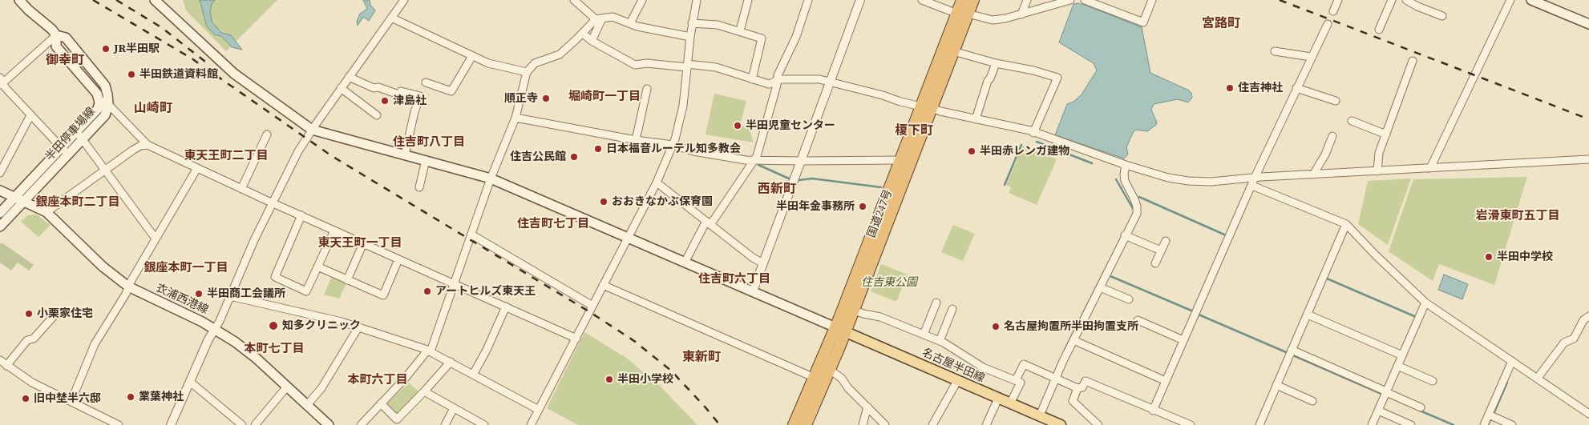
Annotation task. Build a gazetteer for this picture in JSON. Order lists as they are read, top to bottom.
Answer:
{
  "streets": {
    "highway": ["国道247号"],
    "main road": ["半田停車場線", "衣浦西港線", "名古屋半田線"]
  },
  "crossings": [
    ["半田停車場線", "衣浦西港線"],
    ["国道247号", "名古屋半田線"]
  ],
  "districts": [
    "宮路町",
    "御幸町",
    "堀崎町一丁目",
    "山崎町",
    "榎下町",
    "住吉町八丁目",
    "東天王町二丁目",
    "西新町",
    "銀座本町二丁目",
    "岩滑東町五丁目",
    "住吉町七丁目",
    "東天王町一丁目",
    "銀座本町一丁目",
    "住吉町六丁目",
    "本町七丁目",
    "東新町",
    "本町六丁目"
  ],
  "parks": ["住吉東公園"],
  "places": [
    "JR半田駅",
    "半田鉄道資料館",
    "住吉神社",
    "順正寺",
    "津島社",
    "半田児童センター",
    "日本福音ルーテル知多教会",
    "半田赤レンガ建物",
    "住吉公民館",
    "おおきなかぶ保育園",
    "半田年金事務所",
    "半田中学校",
    "アートヒルズ東天王",
    "半田商工会議所",
    "小栗家住宅",
    "知多クリニック",
    "名古屋拘置所半田拘置支所",
    "半田小学校",
    "業葉神社",
    "旧中埜半六邸"
  ]
}
